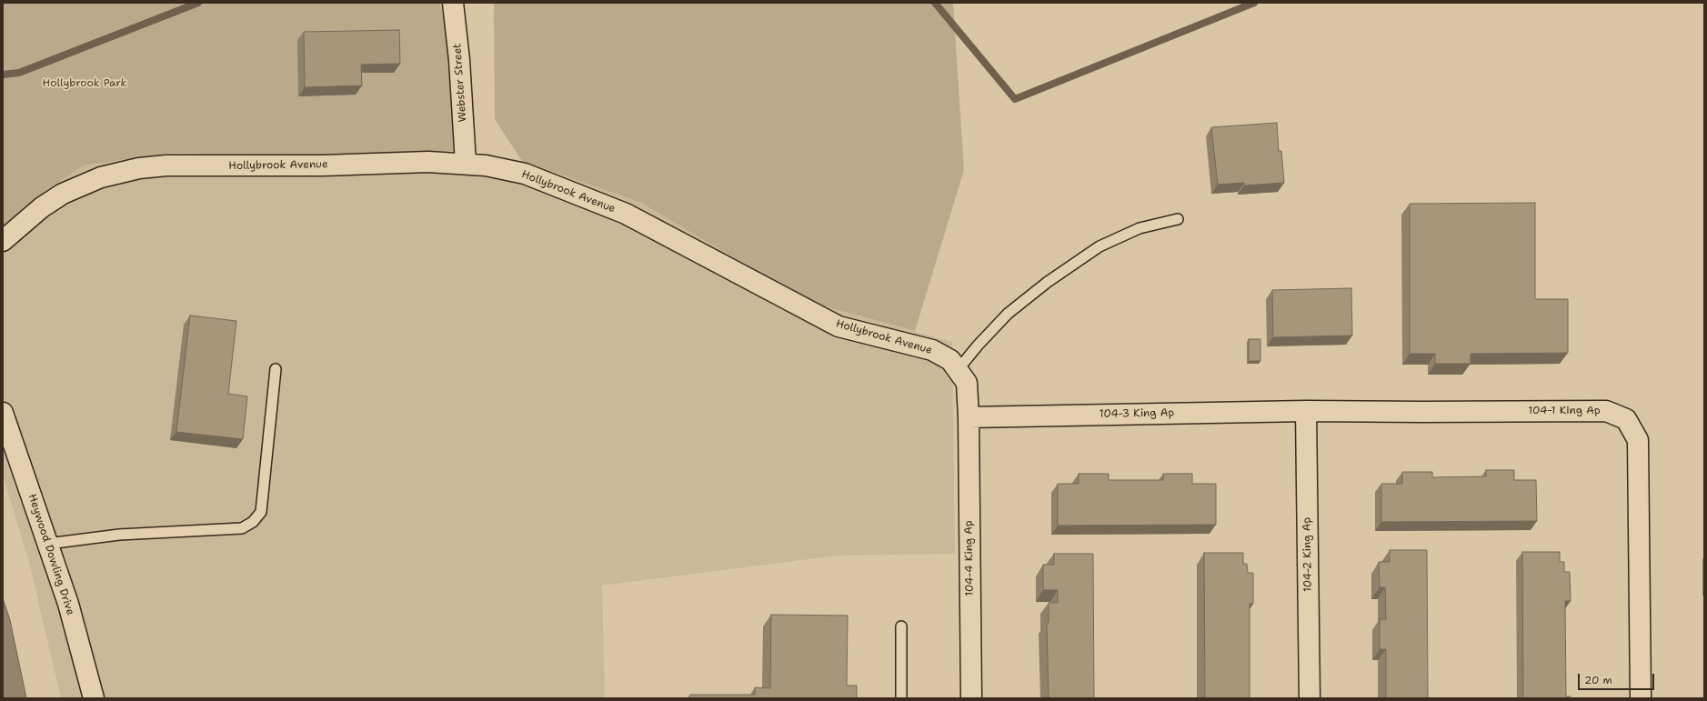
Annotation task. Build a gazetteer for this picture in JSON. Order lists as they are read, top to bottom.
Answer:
{
  "streets": {
    "street": [
      "Webster Street",
      "Hollybrook Avenue",
      "104-1 King Ap",
      "104-3 King Ap",
      "Heywood Dowling Drive",
      "104-2 King Ap",
      "104-4 King Ap"
    ]
  },
  "crossings": [
    ["Webster Street", "Hollybrook Avenue"],
    ["Hollybrook Avenue", "104-3 King Ap"],
    ["Hollybrook Avenue", "104-4 King Ap"],
    ["104-1 King Ap", "104-3 King Ap"],
    ["104-1 King Ap", "104-2 King Ap"],
    ["104-3 King Ap", "104-2 King Ap"],
    ["104-3 King Ap", "104-4 King Ap"]
  ],
  "parks": ["Hollybrook Park"],
  "scale_bar": "20 m"
}
